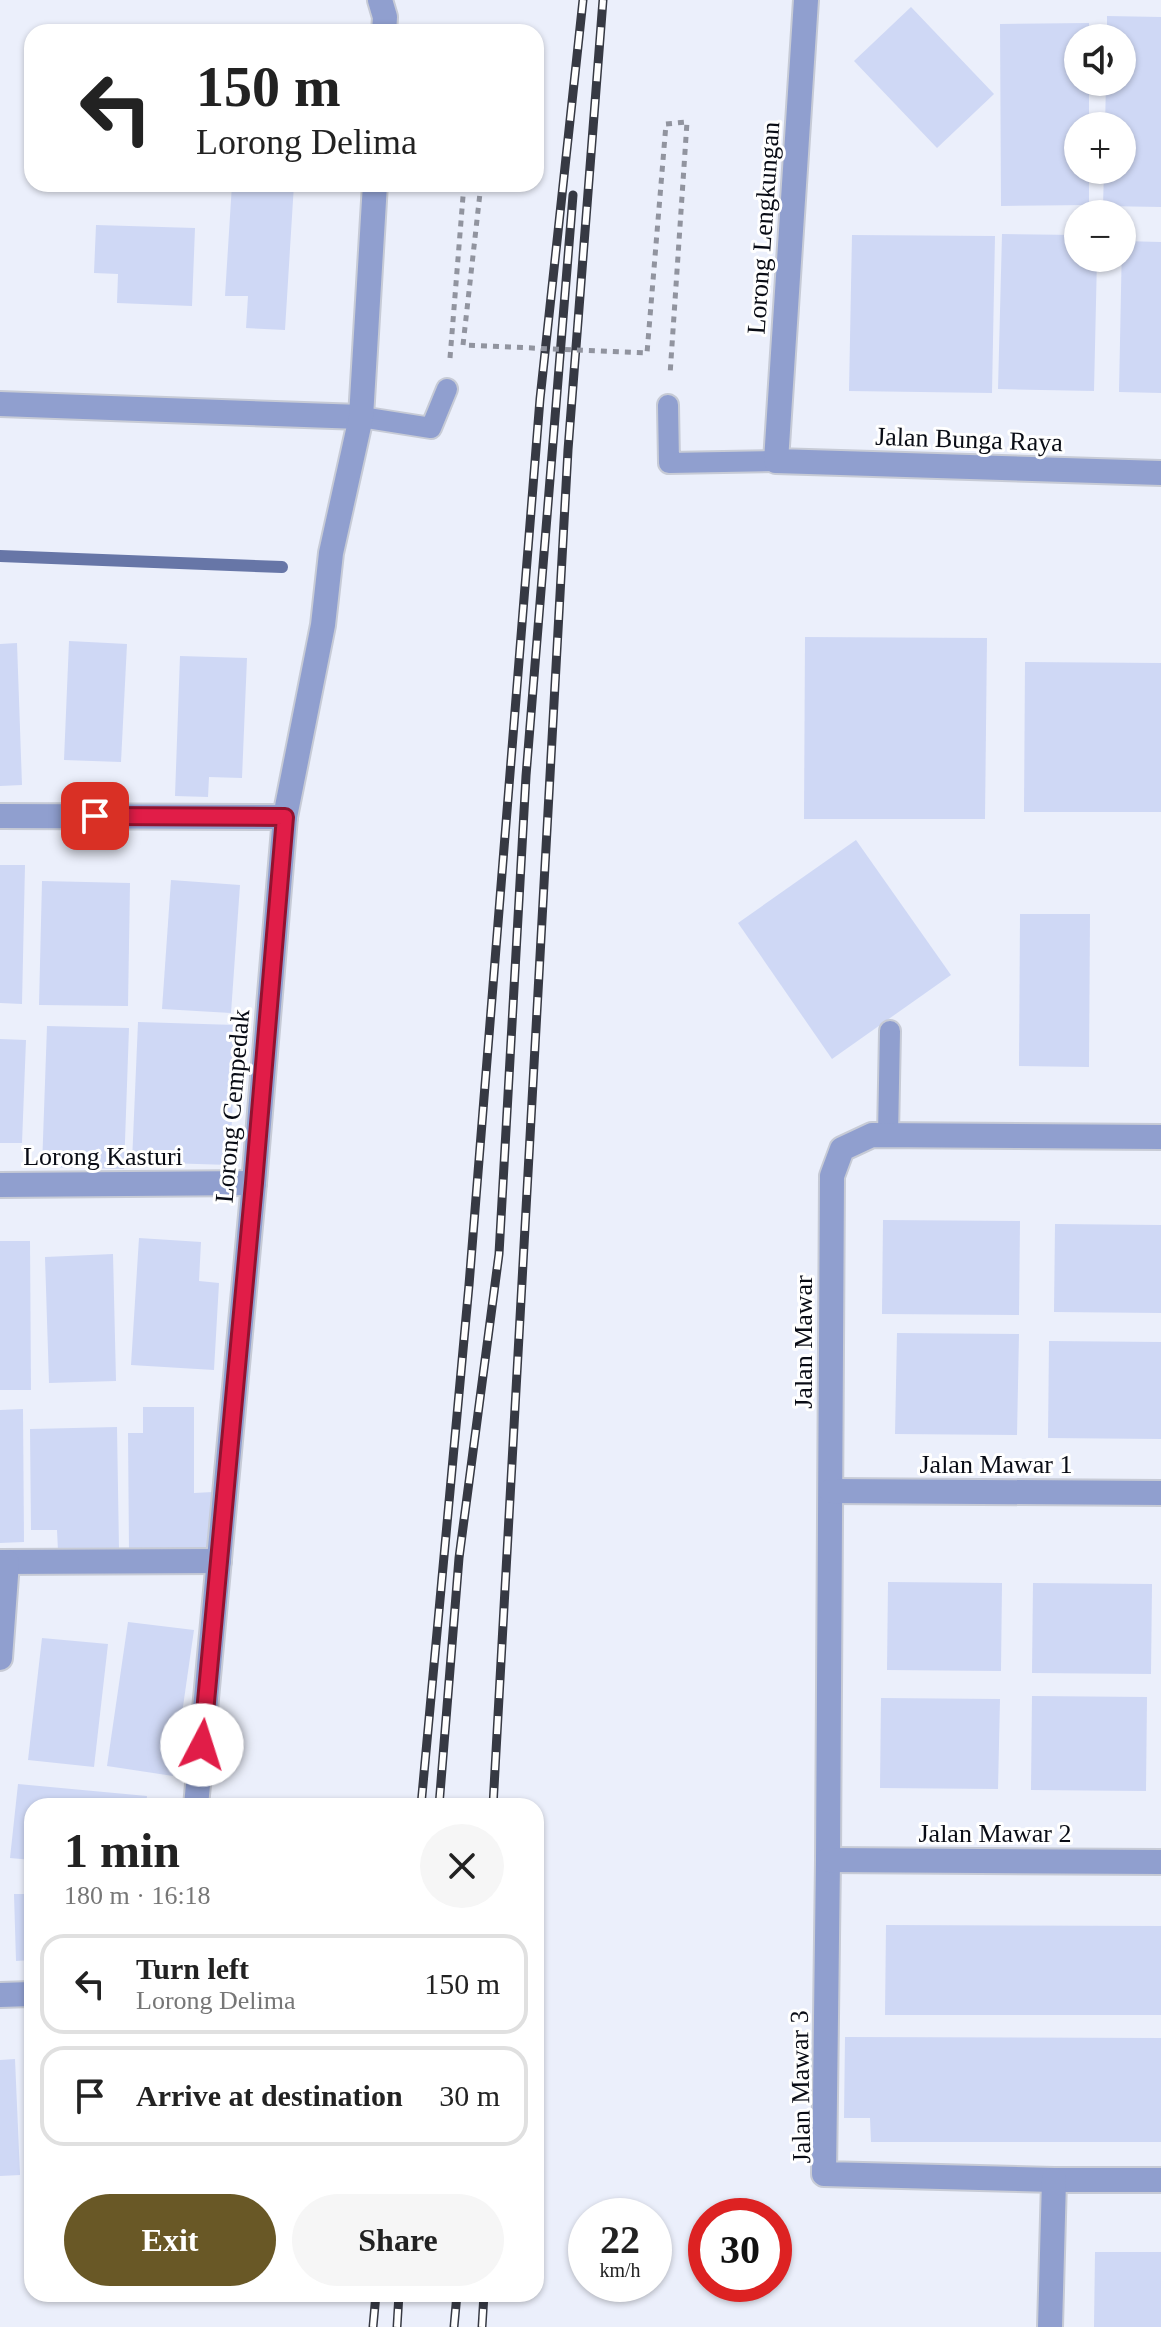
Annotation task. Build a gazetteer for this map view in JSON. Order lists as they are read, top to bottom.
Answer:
{
  "streets": {
    "street": [
      "Lorong Lengkungan",
      "Jalan Bunga Raya",
      "Lorong Cempedak",
      "Lorong Kasturi",
      "Jalan Mawar",
      "Jalan Mawar 1",
      "Jalan Mawar 2",
      "Jalan Mawar 3"
    ]
  },
  "crossings": [
    ["Lorong Lengkungan", "Jalan Bunga Raya"],
    ["Lorong Cempedak", "Lorong Kasturi"],
    ["Jalan Mawar", "Jalan Mawar 1"],
    ["Jalan Mawar", "Jalan Mawar 2"],
    ["Jalan Mawar", "Jalan Mawar 3"],
    ["Jalan Mawar 2", "Jalan Mawar 3"]
  ],
  "page": {
    "map_buttons": ["+", "−"],
    "turn": ["150 m", "Lorong Delima"],
    "heading": ["1 min", "180 m · 16:18"],
    "list": [
      {
        "name": "Turn left",
        "note": "Lorong Delima",
        "value": "150 m"
      },
      {
        "name": "Arrive at destination",
        "value": "30 m"
      }
    ],
    "buttons": ["Exit", "Share"],
    "speed": "22 km/h",
    "limit": "30"
  }
}
